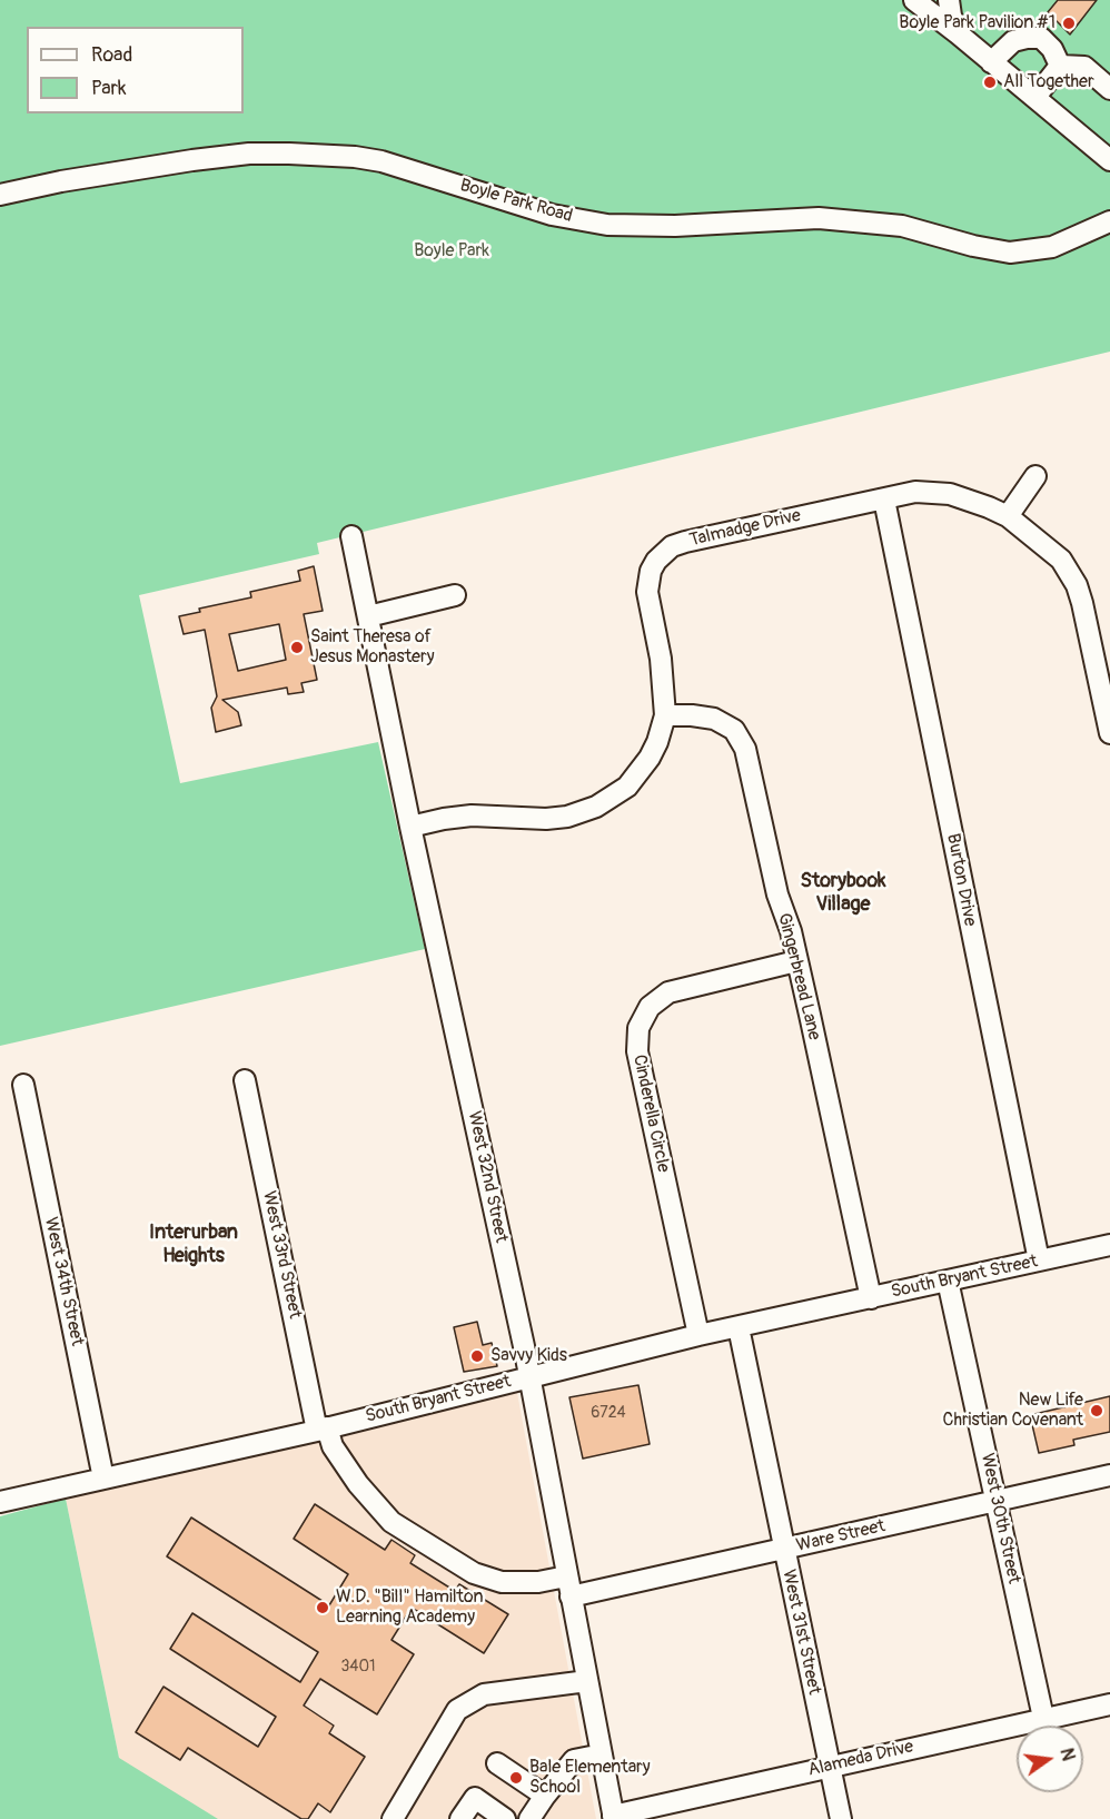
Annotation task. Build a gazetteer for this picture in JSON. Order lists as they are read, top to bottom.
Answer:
{
  "streets": {
    "street": [
      "Boyle Park Road",
      "Talmadge Drive",
      "Burton Drive",
      "Gingerbread Lane",
      "Cinderella Circle",
      "West 32nd Street",
      "West 33rd Street",
      "South Bryant Street",
      "West 34th Street",
      "West 30th Street",
      "Ware Street",
      "West 31st Street",
      "Alameda Drive"
    ]
  },
  "crossings": [
    ["Talmadge Drive", "Burton Drive"],
    ["Talmadge Drive", "Gingerbread Lane"],
    ["Talmadge Drive", "West 32nd Street"],
    ["Burton Drive", "South Bryant Street"],
    ["Gingerbread Lane", "Cinderella Circle"],
    ["Gingerbread Lane", "South Bryant Street"],
    ["Cinderella Circle", "South Bryant Street"],
    ["West 32nd Street", "South Bryant Street"],
    ["West 32nd Street", "Ware Street"],
    ["West 32nd Street", "Alameda Drive"],
    ["West 33rd Street", "South Bryant Street"],
    ["West 33rd Street", "Ware Street"],
    ["South Bryant Street", "West 34th Street"],
    ["South Bryant Street", "West 30th Street"],
    ["South Bryant Street", "West 31st Street"],
    ["West 30th Street", "Ware Street"],
    ["West 30th Street", "Alameda Drive"],
    ["Ware Street", "West 31st Street"],
    ["West 31st Street", "Alameda Drive"]
  ],
  "districts": ["Storybook Village", "Interurban Heights"],
  "parks": ["Boyle Park"],
  "places": [
    "Boyle Park Pavilion #1",
    "All Together",
    "Saint Theresa of Jesus Monastery",
    "Savvy Kids",
    "New Life Christian Covenant",
    "W.D. \"Bill\" Hamilton Learning Academy",
    "Bale Elementary School"
  ],
  "house_numbers": ["6724", "3401"],
  "legend": ["Road", "Park"],
  "north": "right"
}
